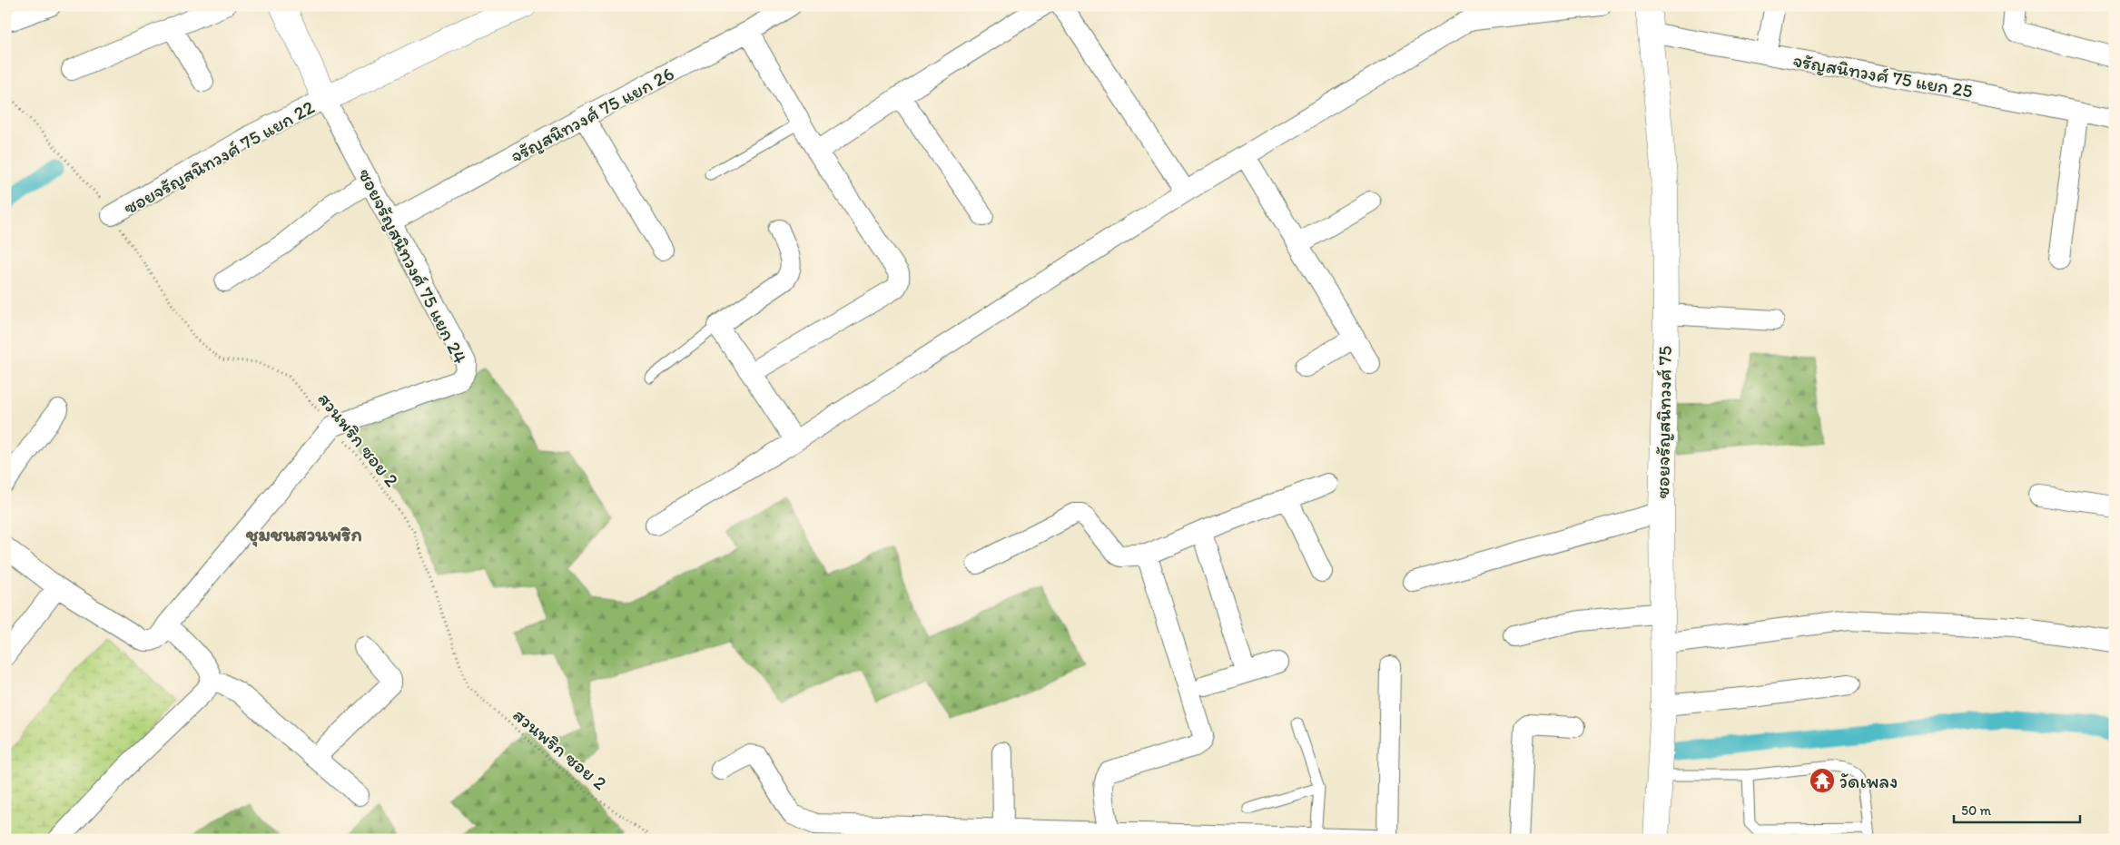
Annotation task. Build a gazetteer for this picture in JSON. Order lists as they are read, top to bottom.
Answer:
{
  "streets": {
    "street": [
      "จรัญสนิทวงศ์ 75 แยก 25",
      "จรัญสนิทวงศ์ 75 แยก 26",
      "ซอยจรัญสนิทวงศ์ 75 แยก 22",
      "ซอยจรัญสนิทวงศ์ 75 แยก 24",
      "ซอยจรัญสนิทวงศ์ 75"
    ],
    "path": ["สวนพริก ซอย 2"]
  },
  "crossings": [
    ["จรัญสนิทวงศ์ 75 แยก 25", "ซอยจรัญสนิทวงศ์ 75"],
    ["จรัญสนิทวงศ์ 75 แยก 26", "ซอยจรัญสนิทวงศ์ 75 แยก 24"],
    ["ซอยจรัญสนิทวงศ์ 75 แยก 22", "ซอยจรัญสนิทวงศ์ 75 แยก 24"],
    ["ซอยจรัญสนิทวงศ์ 75 แยก 22", "สวนพริก ซอย 2"],
    ["ซอยจรัญสนิทวงศ์ 75 แยก 24", "สวนพริก ซอย 2"]
  ],
  "districts": ["ชุมชนสวนพริก"],
  "places": {
    "temple": ["วัดเพลง"]
  },
  "scale_bar": "50 m"
}
